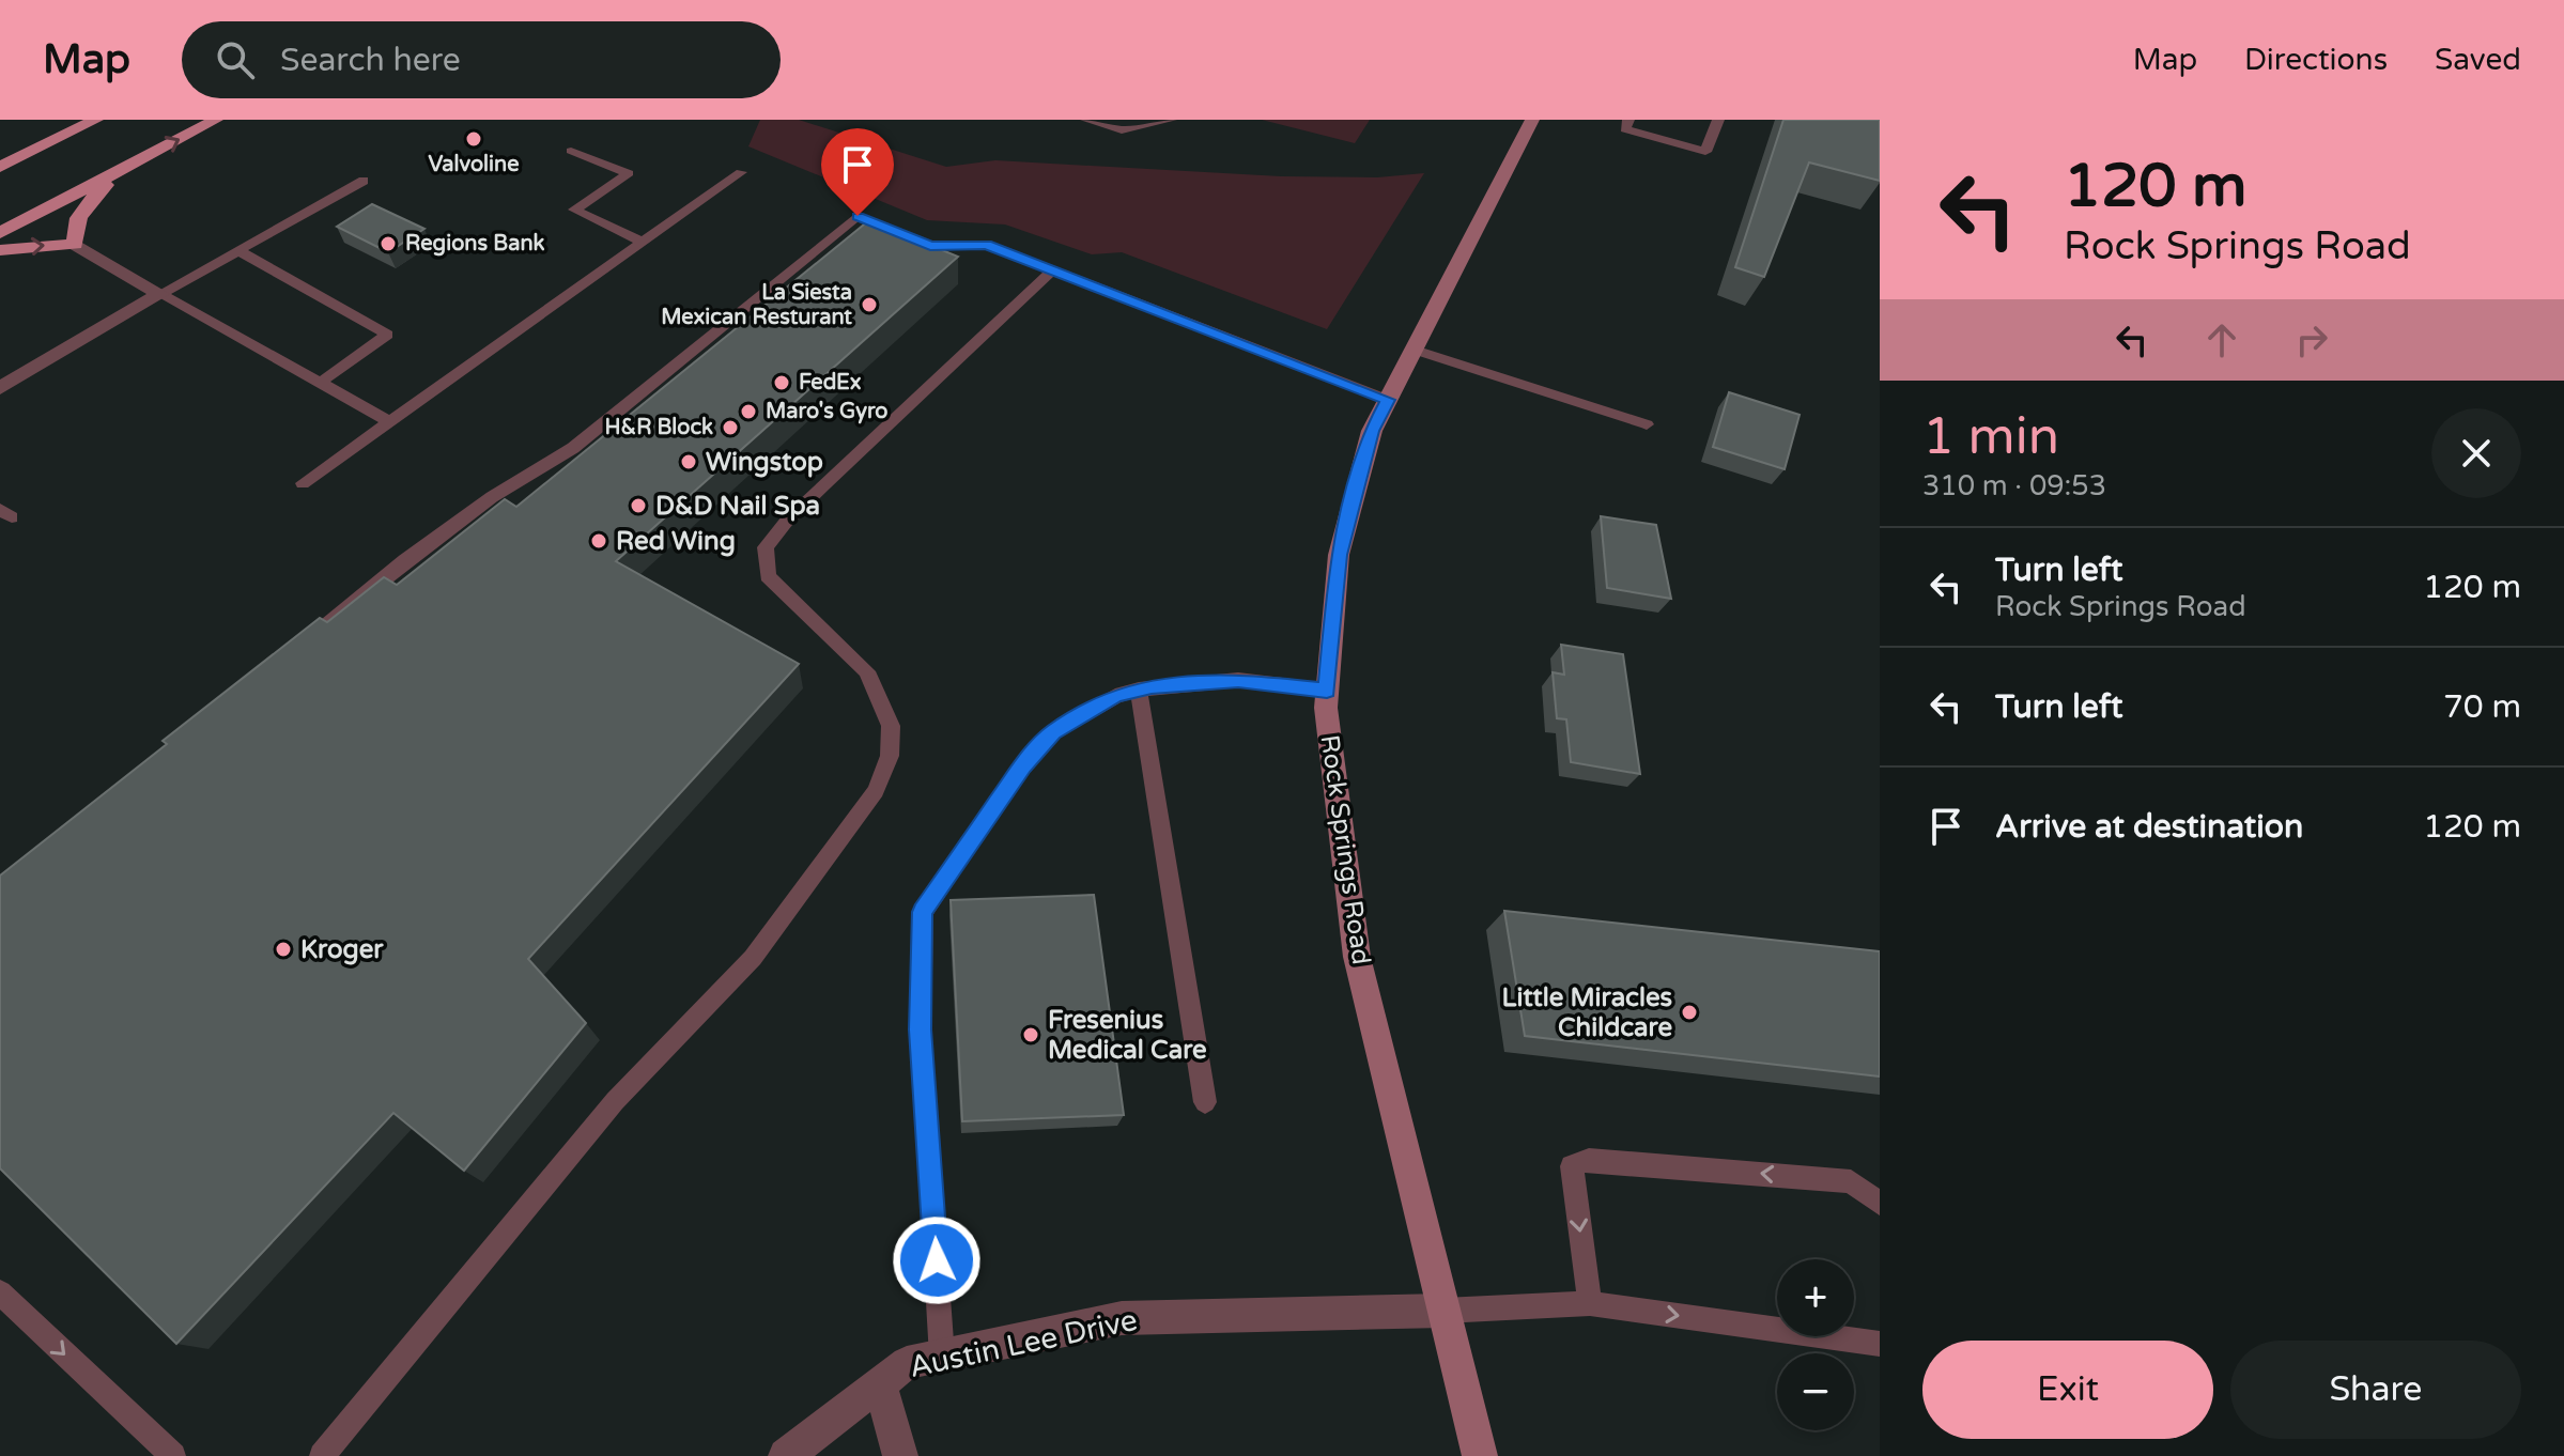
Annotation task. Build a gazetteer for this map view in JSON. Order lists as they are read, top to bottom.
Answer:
{
  "streets": {
    "street": ["Rock Springs Road", "Austin Lee Drive"]
  },
  "crossings": [
    ["Rock Springs Road", "Austin Lee Drive"]
  ],
  "places": [
    "Valvoline",
    "Regions Bank",
    "La Siesta Mexican Resturant",
    "FedEx",
    "Maro's Gyro",
    "H&R Block",
    "Wingstop",
    "D&D Nail Spa",
    "Red Wing",
    "Kroger",
    "Little Miracles Childcare",
    "Fresenius Medical Care"
  ],
  "page": {
    "header": "Map",
    "search": "Search here",
    "nav": ["Map", "Directions", "Saved"],
    "turn": ["120 m", "Rock Springs Road"],
    "heading": ["1 min", "310 m · 09:53"],
    "list": [
      {
        "name": "Turn left",
        "note": "Rock Springs Road",
        "value": "120 m"
      },
      {
        "name": "Turn left",
        "value": "70 m"
      },
      {
        "name": "Arrive at destination",
        "value": "120 m"
      }
    ],
    "map_buttons": ["+", "−"],
    "buttons": ["Exit", "Share"]
  }
}
